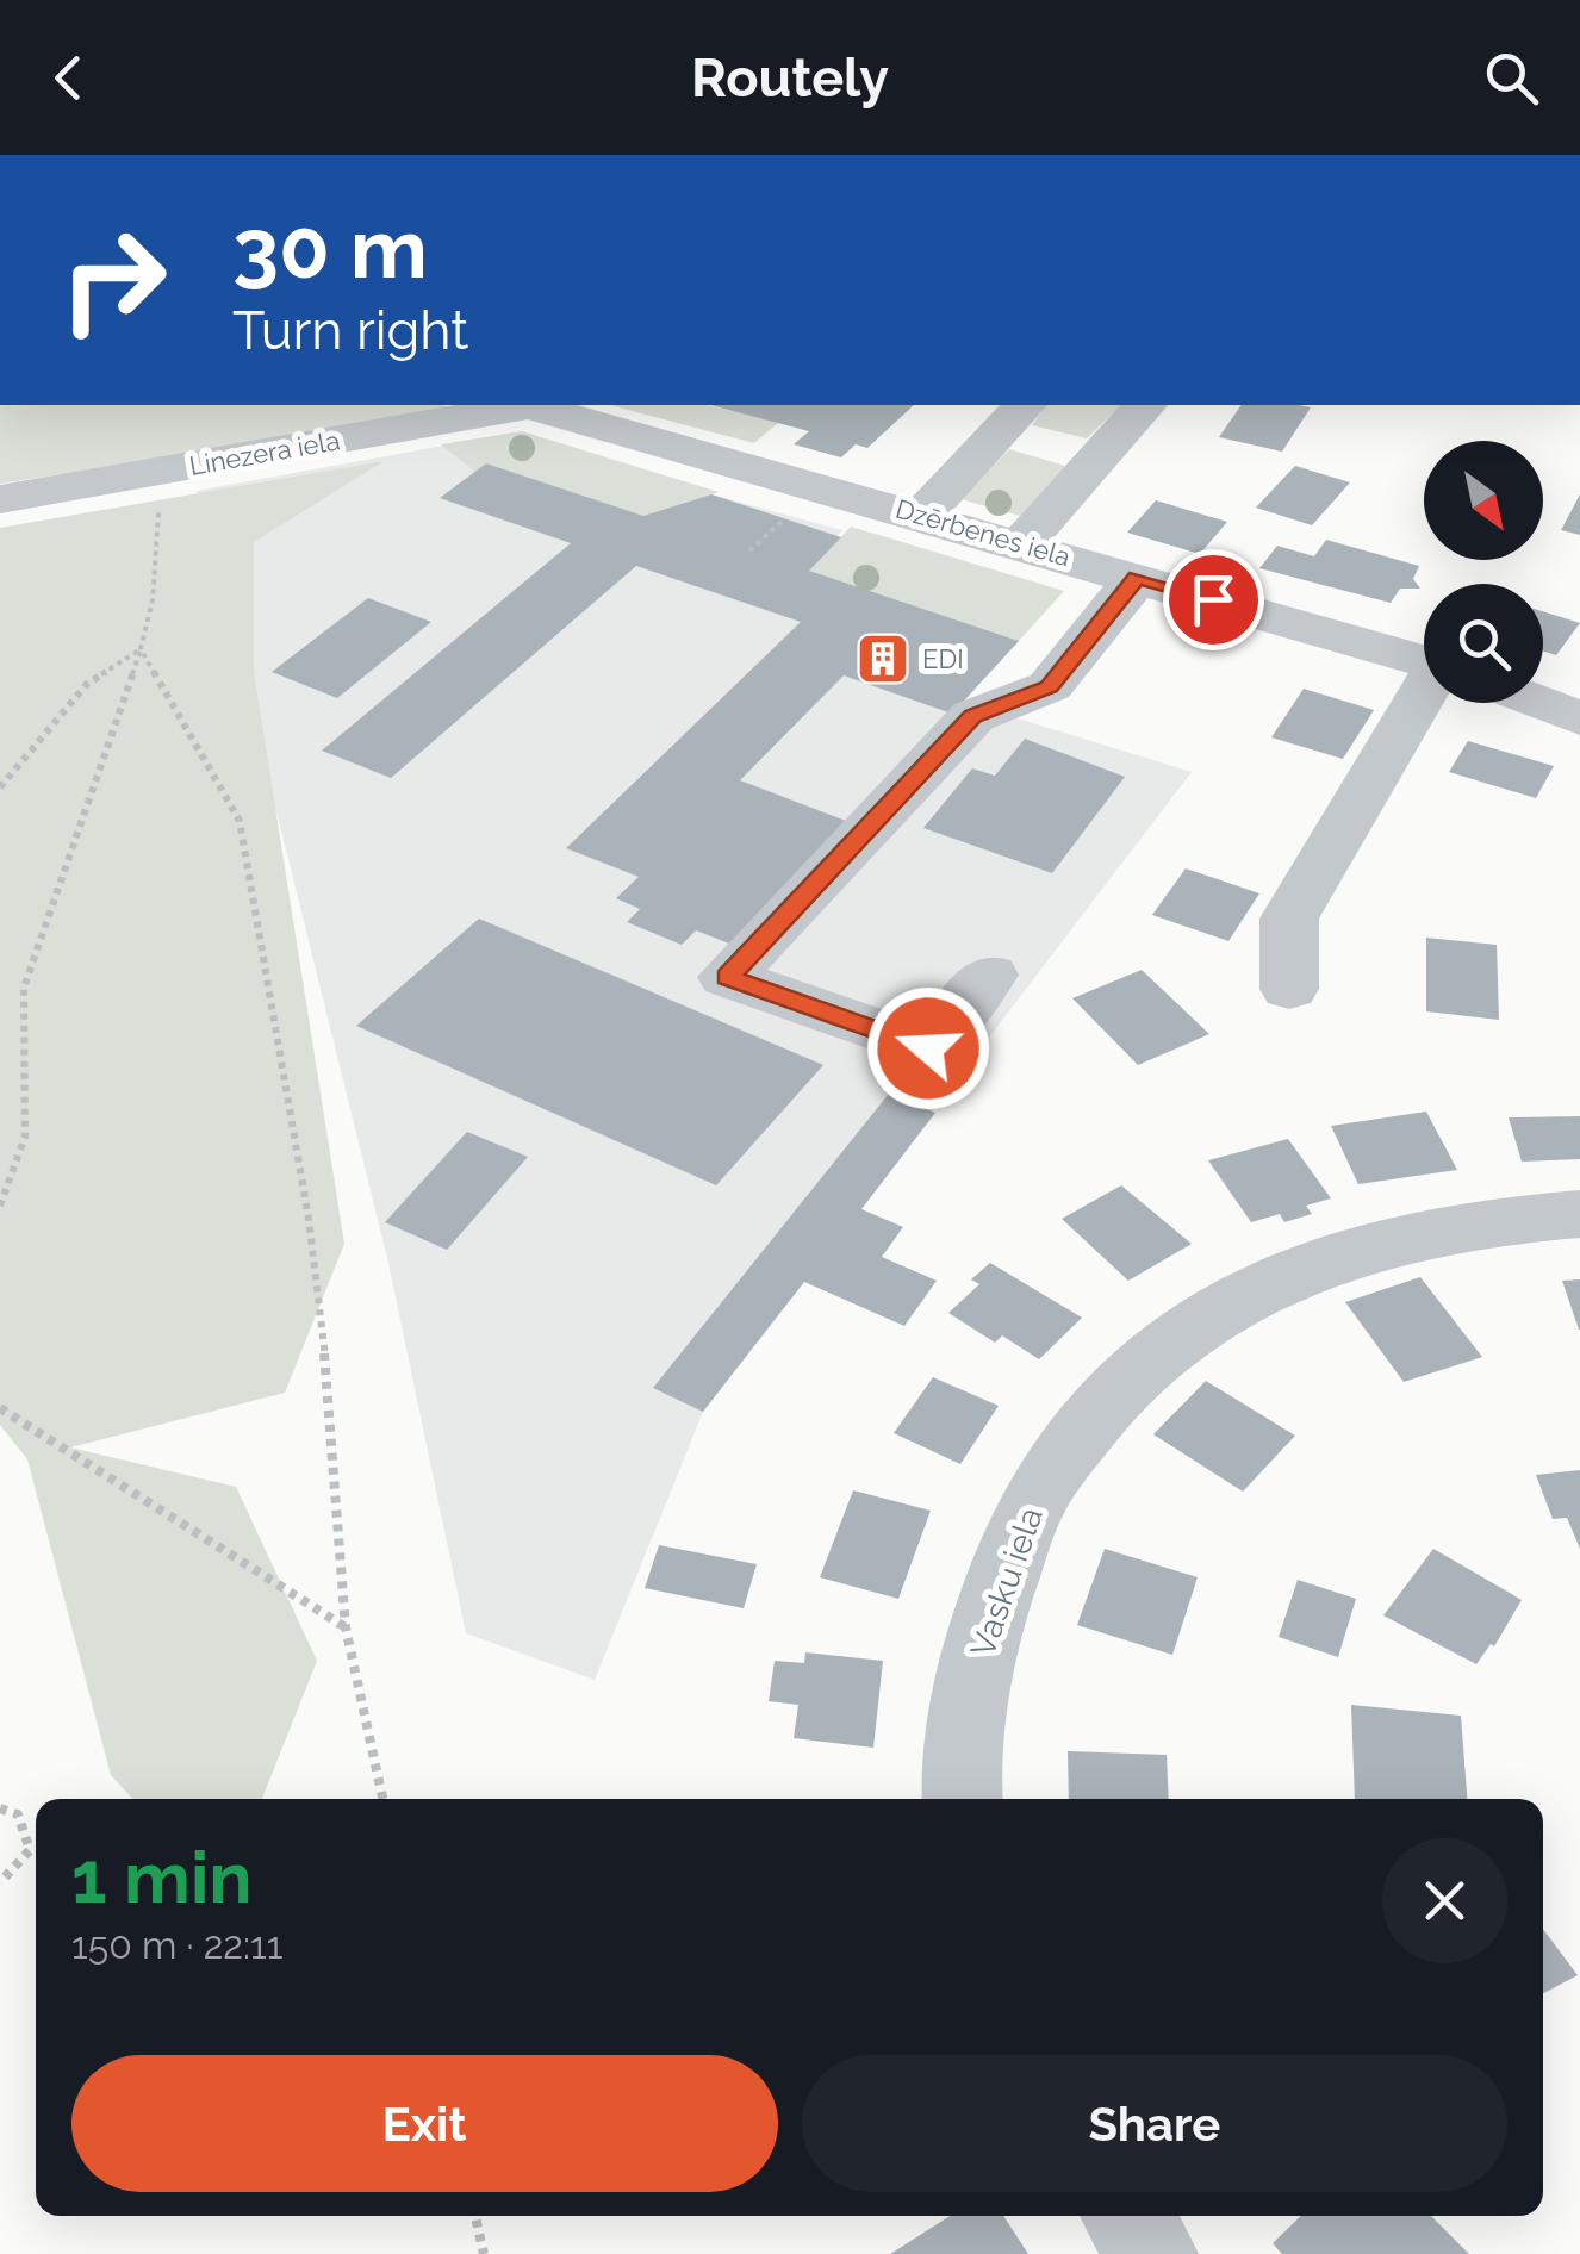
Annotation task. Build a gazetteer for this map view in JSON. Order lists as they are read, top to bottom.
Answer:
{
  "streets": {
    "street": ["Linezera iela", "Dzērbenes iela", "Vasku iela"]
  },
  "places": {
    "building": ["EDI"]
  },
  "north": "bottom right",
  "page": {
    "header": "Routely",
    "turn": ["30 m", "Turn right"],
    "heading": ["1 min", "150 m · 22:11"],
    "buttons": ["Exit", "Share"]
  }
}
